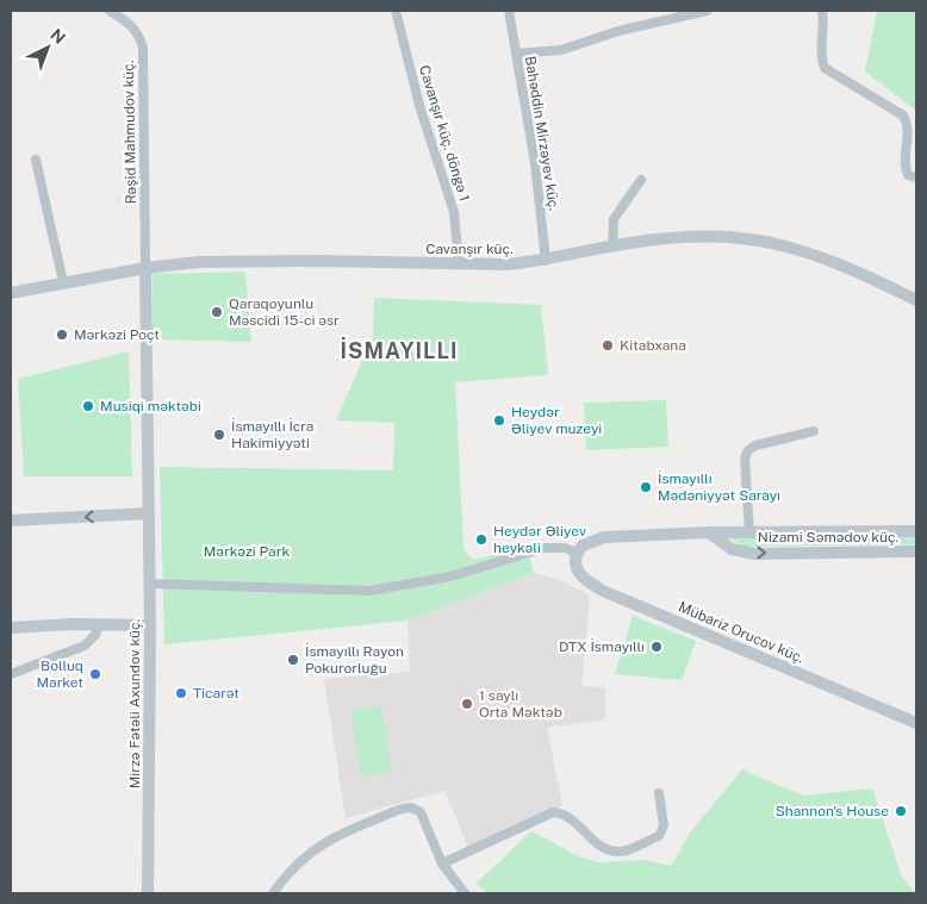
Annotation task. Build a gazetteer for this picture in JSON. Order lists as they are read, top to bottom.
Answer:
{
  "streets": {
    "main road": [
      "Cavanşır küç.",
      "Nizami Səmədov küç.",
      "Mübariz Orucov küç.",
      "Mirzə Fətəli Axundov küç."
    ],
    "street": ["Rəşid Mahmudov küç.", "Cavanşır küç. döngə 1", "Bahəddin Mirzəyev küç."]
  },
  "crossings": [
    ["Rəşid Mahmudov küç.", "Cavanşır küç."],
    ["Rəşid Mahmudov küç.", "Mirzə Fətəli Axundov küç."],
    ["Cavanşır küç. döngə 1", "Cavanşır küç."],
    ["Bahəddin Mirzəyev küç.", "Cavanşır küç."],
    ["Cavanşır küç.", "Mirzə Fətəli Axundov küç."]
  ],
  "districts": ["İSMAYILLI"],
  "parks": ["Mərkəzi Park"],
  "places": [
    "Qaraqoyunlu Məscidi 15-ci əsr",
    "Mərkəzi Poçt",
    "Kitabxana",
    "Musiqi məktəbi",
    "Heydər Əliyev muzeyi",
    "İsmayıllı İcra Hakimiyyəti",
    "İsmayıllı Mədəniyyət Sarayı",
    "Heydər Əliyev heykəli",
    "DTX İsmayıllı",
    "İsmayıllı Rayon Pokurorluğu",
    "Bolluq Market",
    "Ticarət",
    "1 saylı Orta Məktəb",
    "Shannon's House"
  ],
  "north": "top right"
}
